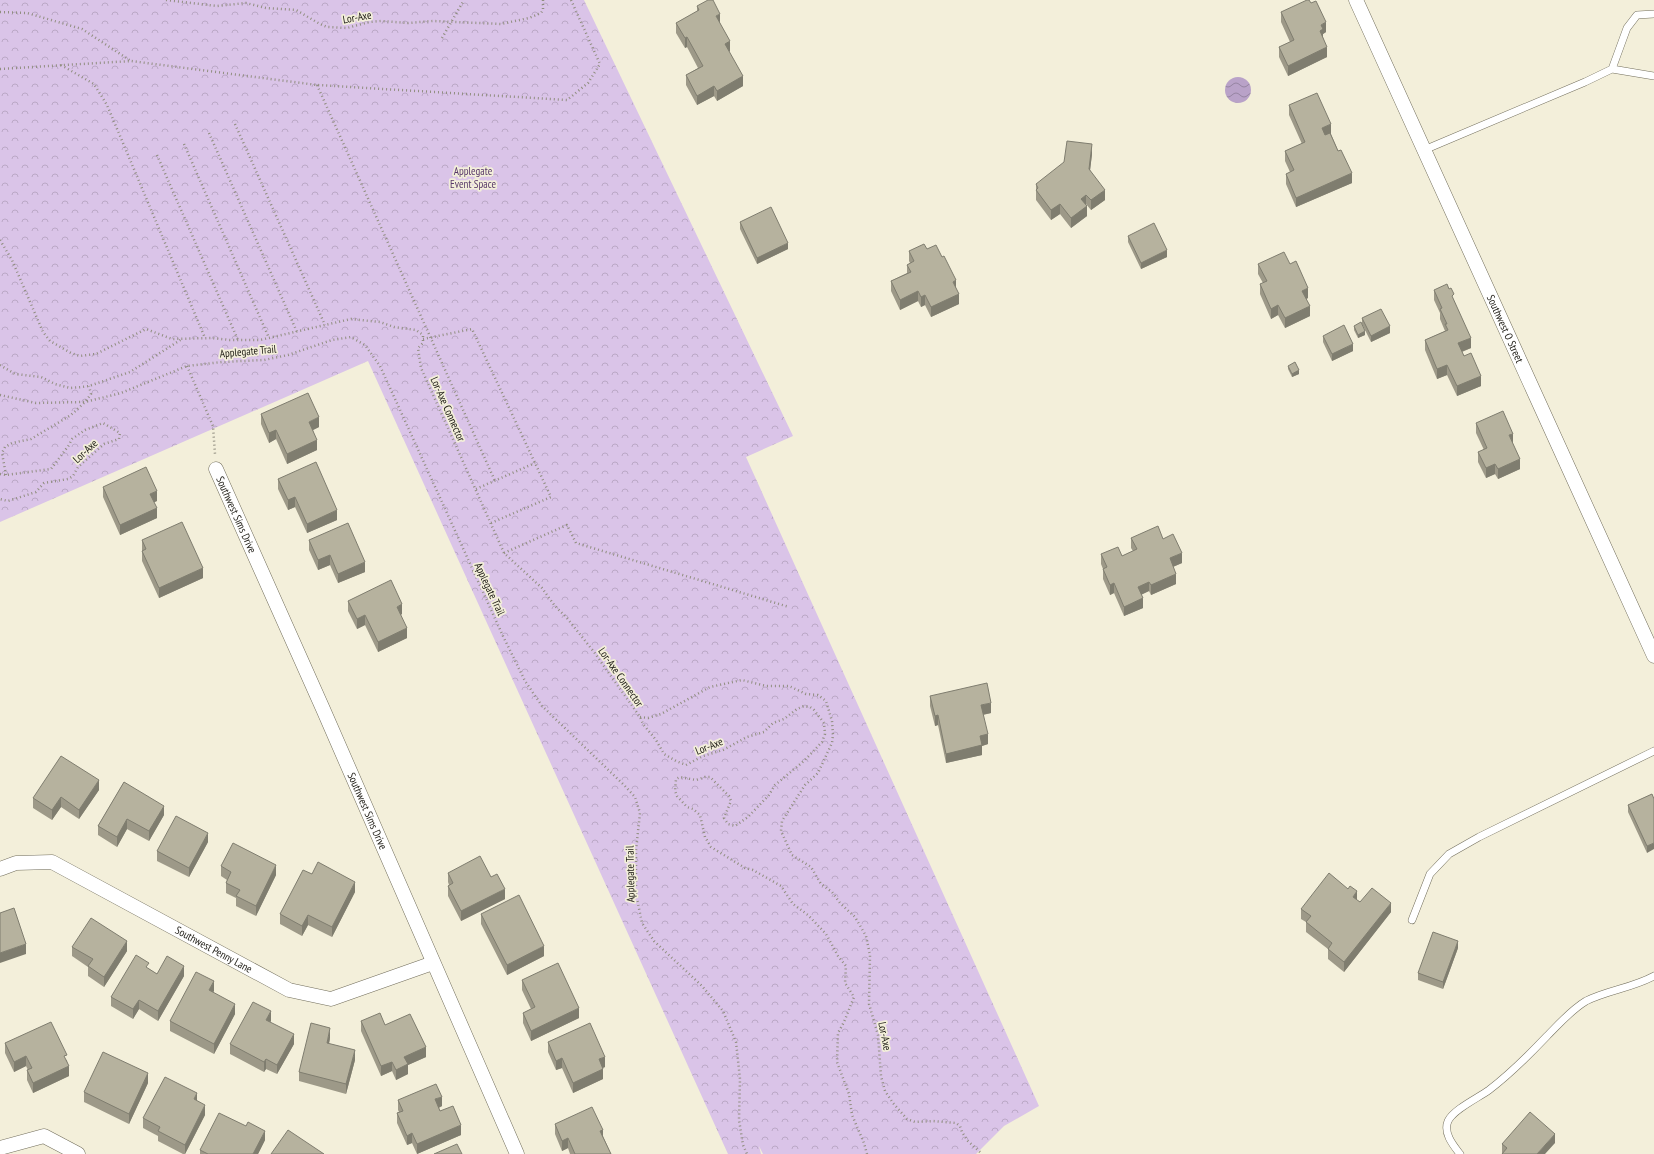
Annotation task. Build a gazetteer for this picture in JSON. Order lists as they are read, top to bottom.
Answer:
{
  "streets": {
    "street": ["Southwest O Street", "Southwest Sims Drive", "Southwest Penny Lane"],
    "path": ["Lor-Axe", "Applegate Trail", "Lor-Axe Connector"]
  },
  "crossings": [
    ["Lor-Axe", "Lor-Axe Connector"],
    ["Southwest Sims Drive", "Southwest Penny Lane"]
  ],
  "parks": ["Applegate Event Space"]
}
